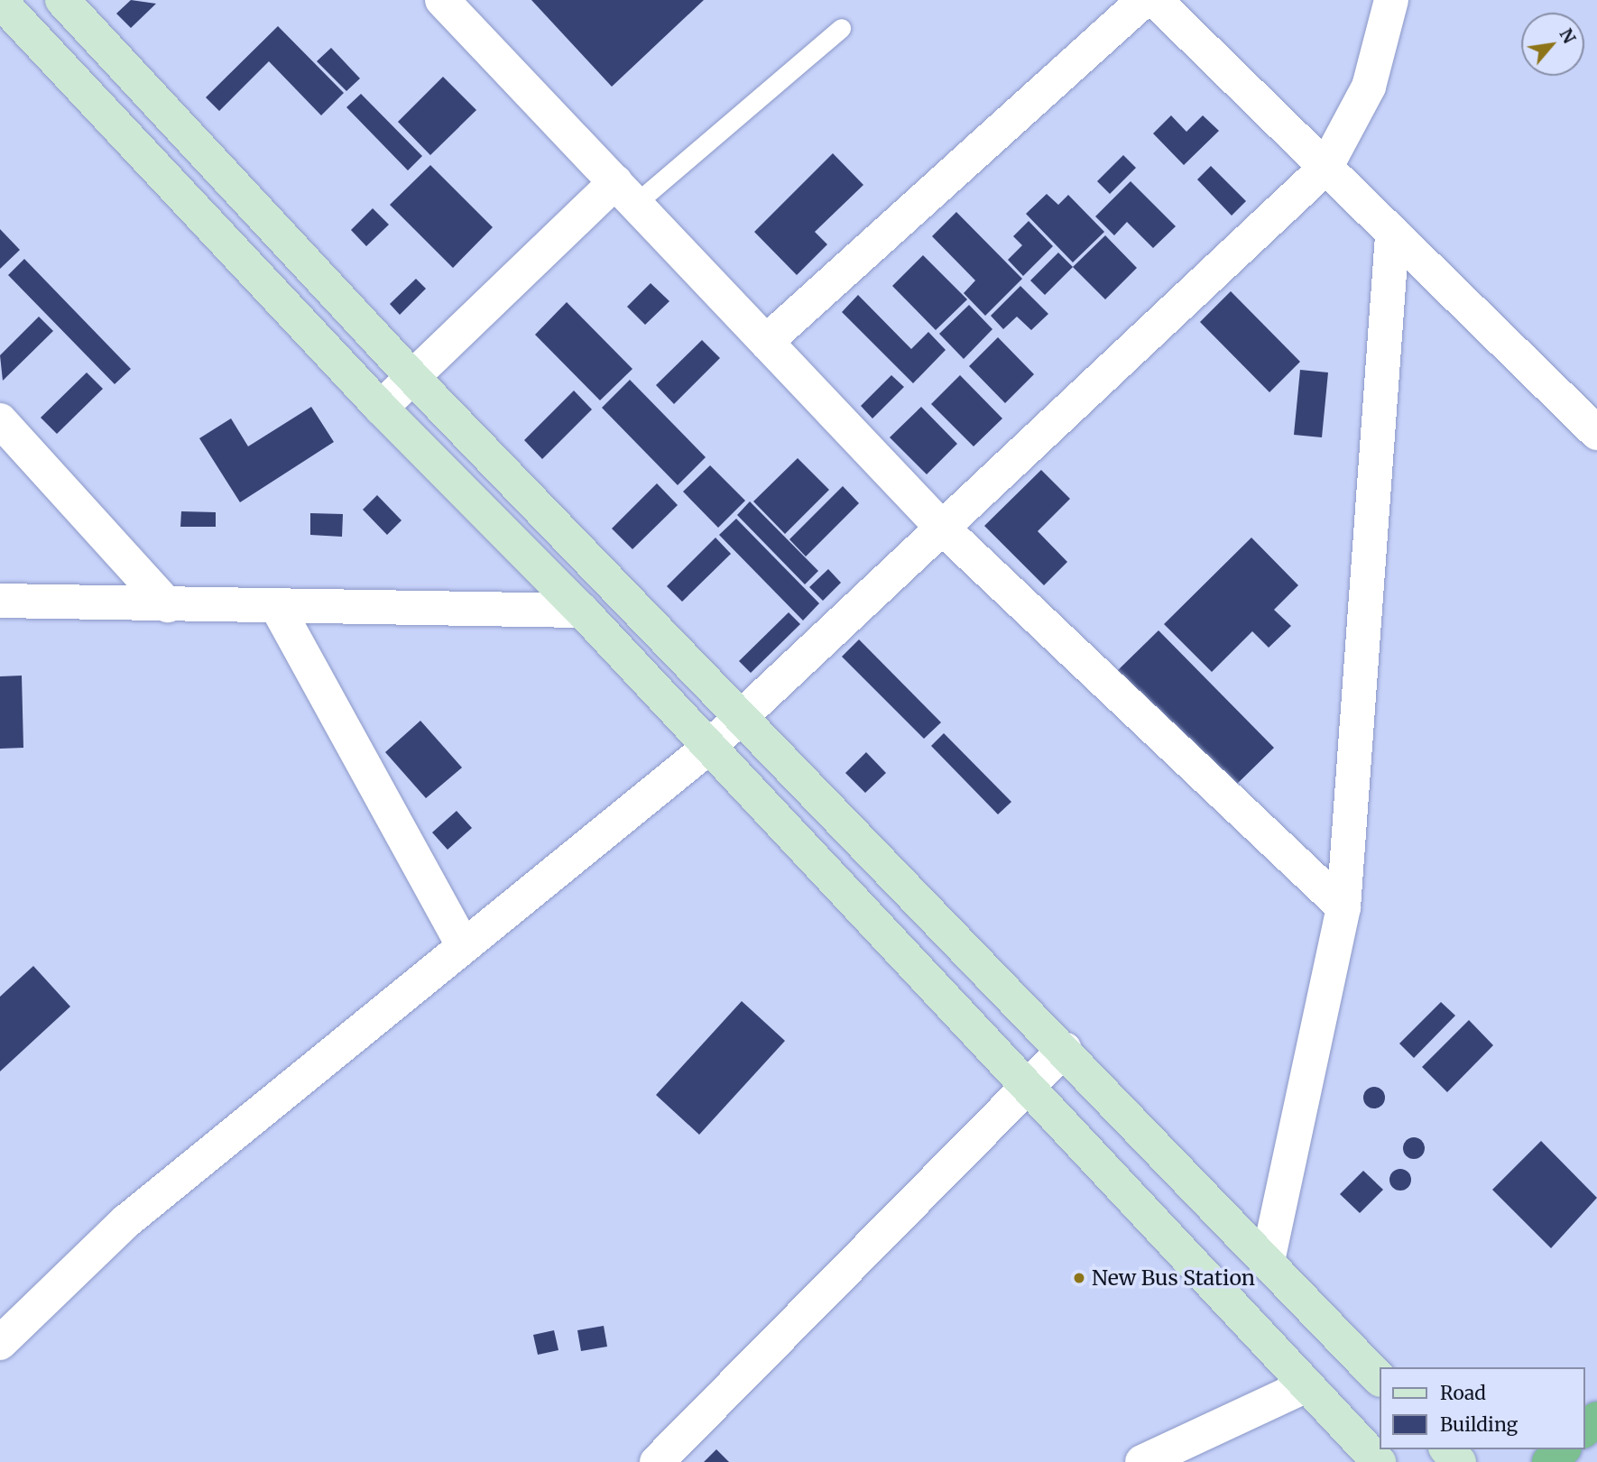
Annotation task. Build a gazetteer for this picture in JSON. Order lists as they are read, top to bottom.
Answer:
{
  "places": ["New Bus Station"],
  "legend": ["Road", "Building"],
  "north": "top right"
}
